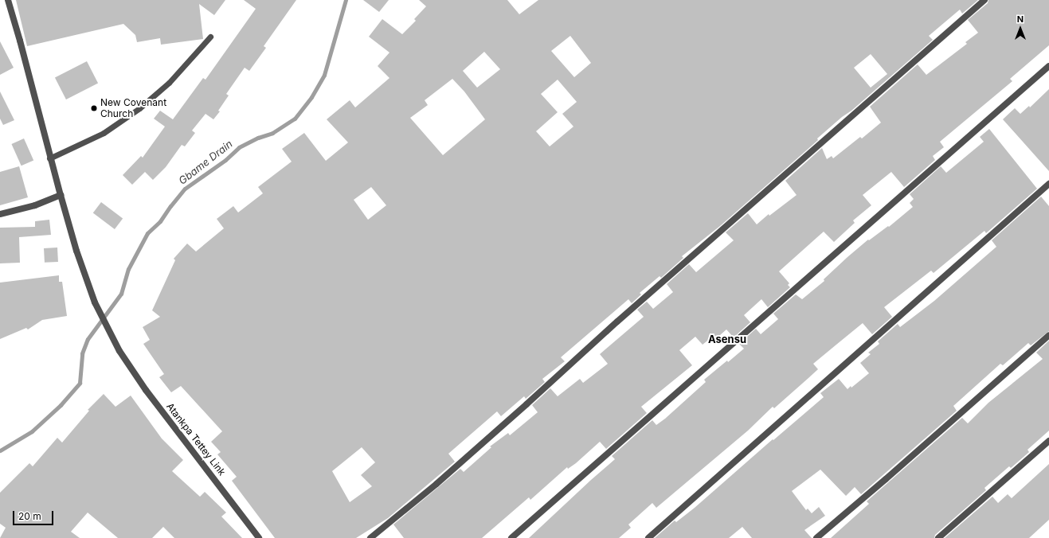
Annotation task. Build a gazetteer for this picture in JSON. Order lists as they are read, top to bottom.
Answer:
{
  "streets": {
    "street": ["Atankpa Tettey Link"]
  },
  "districts": ["Asensu"],
  "water": ["Gbame Drain"],
  "places": ["New Covenant Church"],
  "scale_bar": "20 m",
  "north": "top"
}
